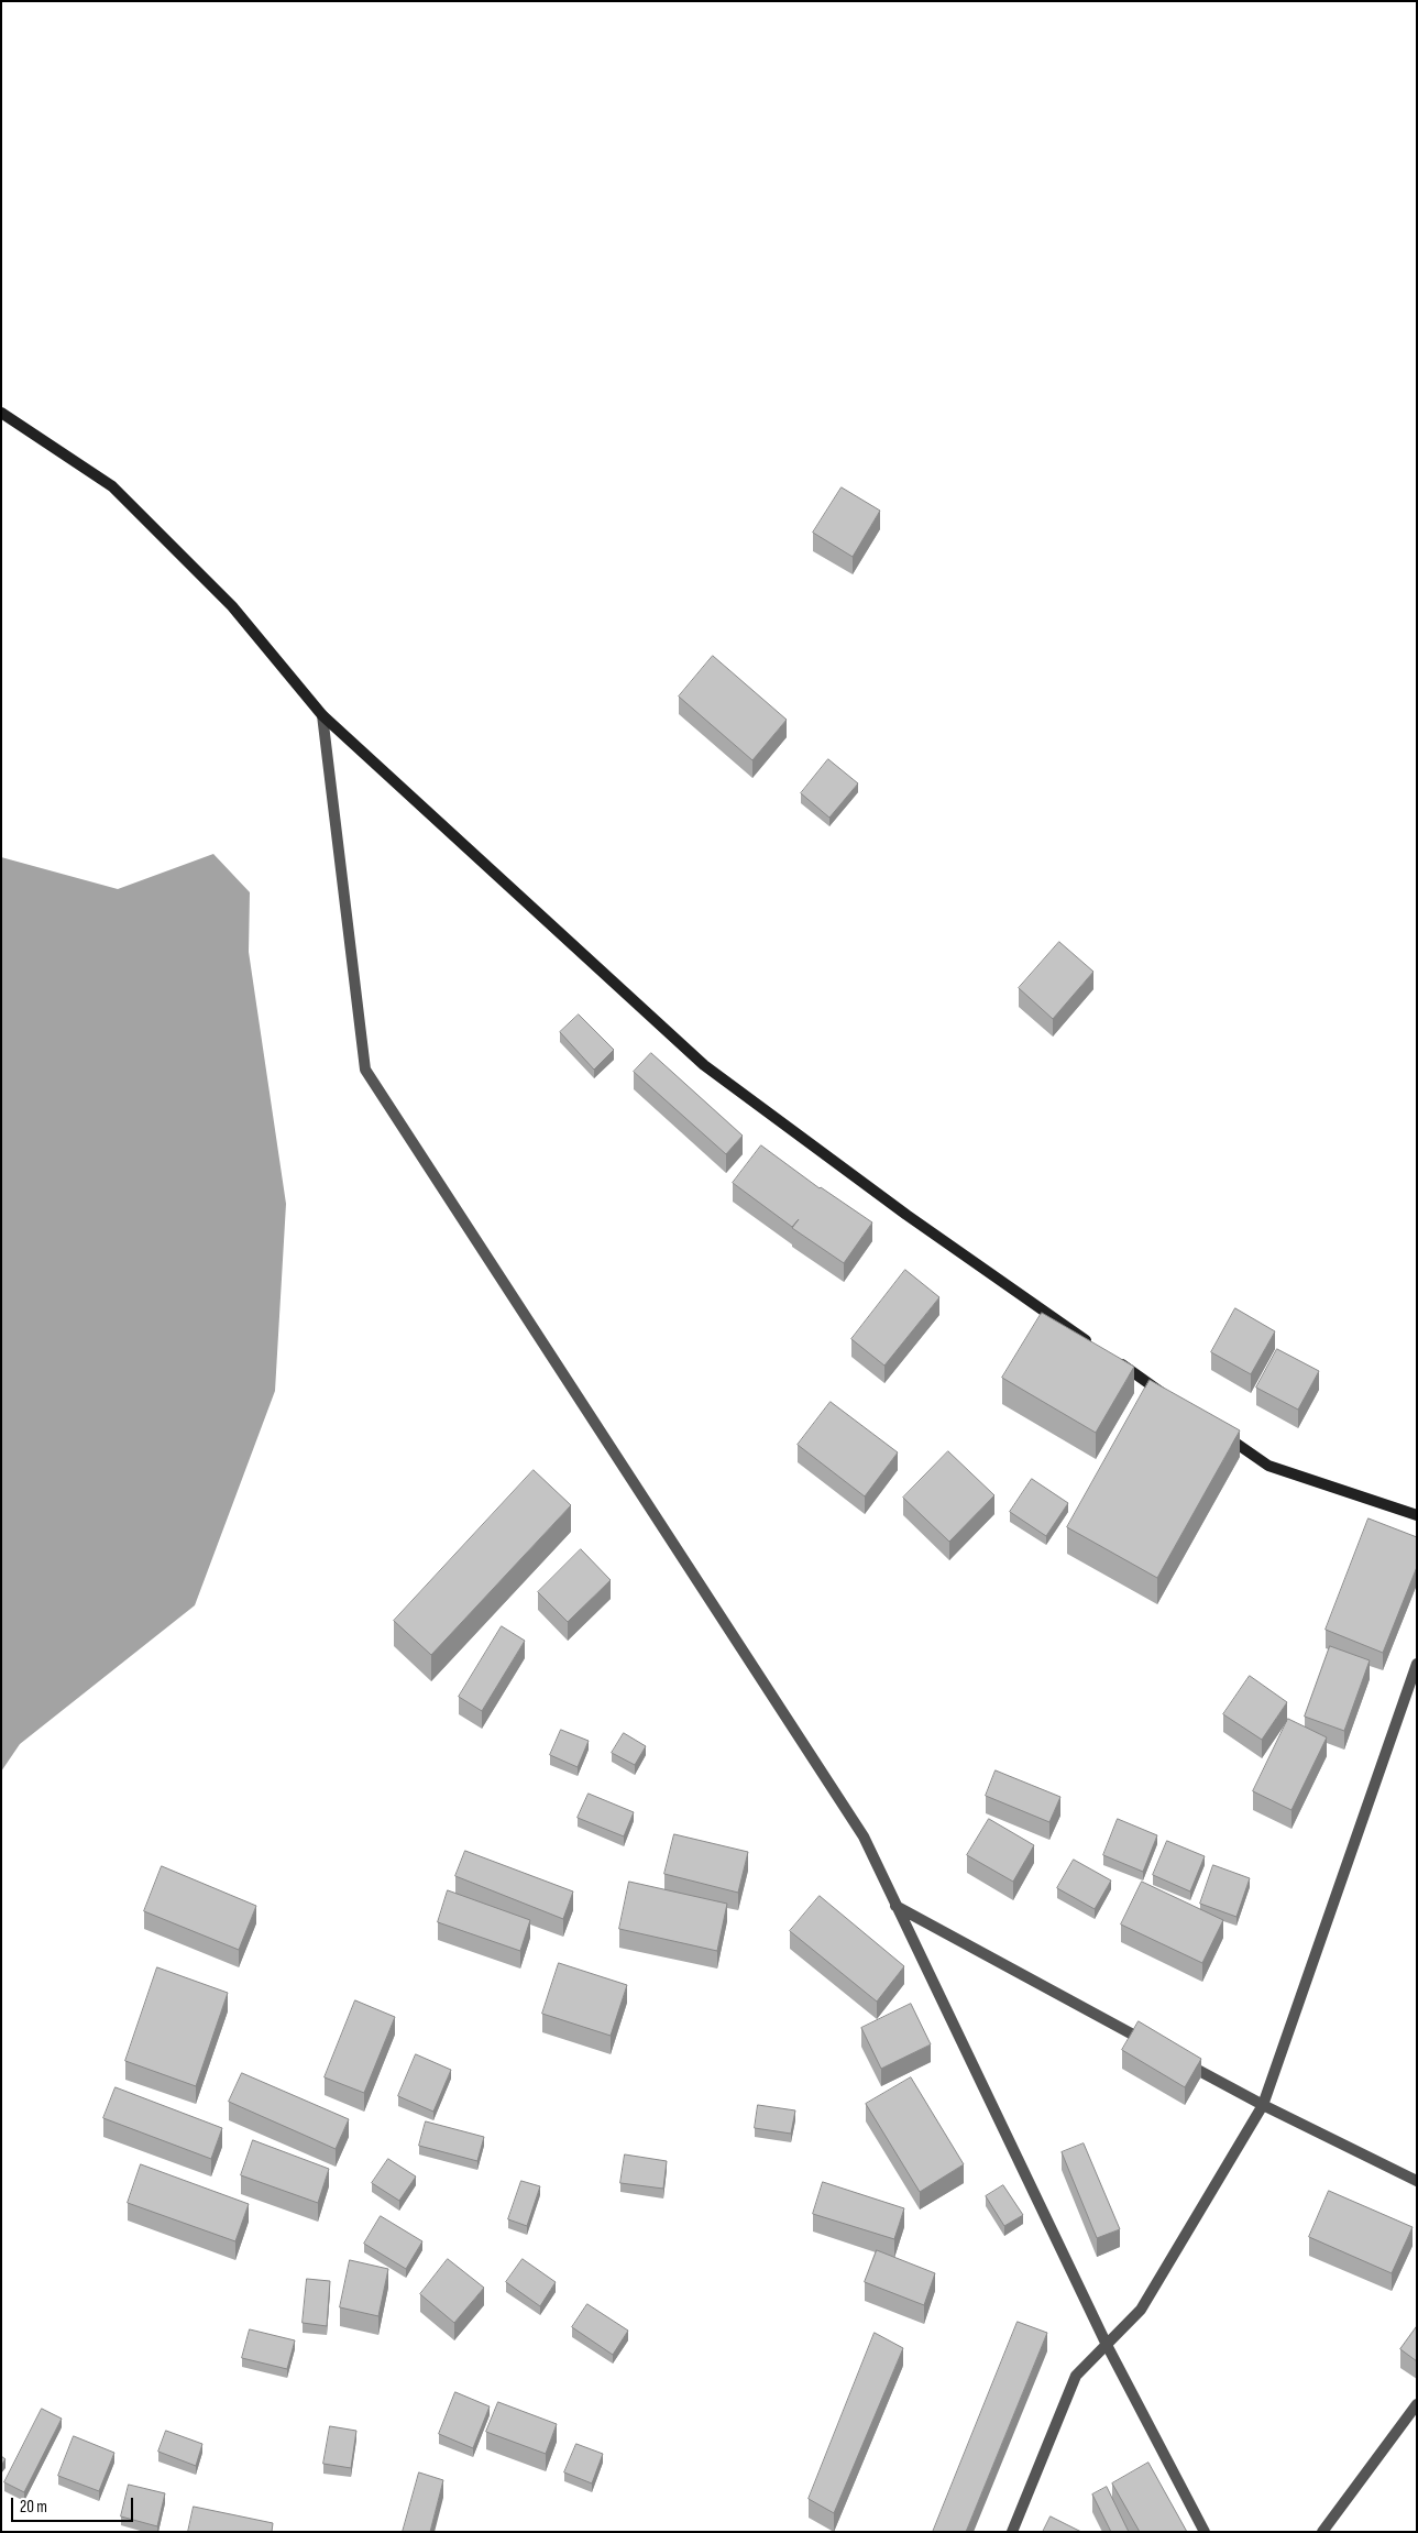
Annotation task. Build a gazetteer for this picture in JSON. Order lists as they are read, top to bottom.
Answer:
{
  "scale_bar": "20 m"
}
